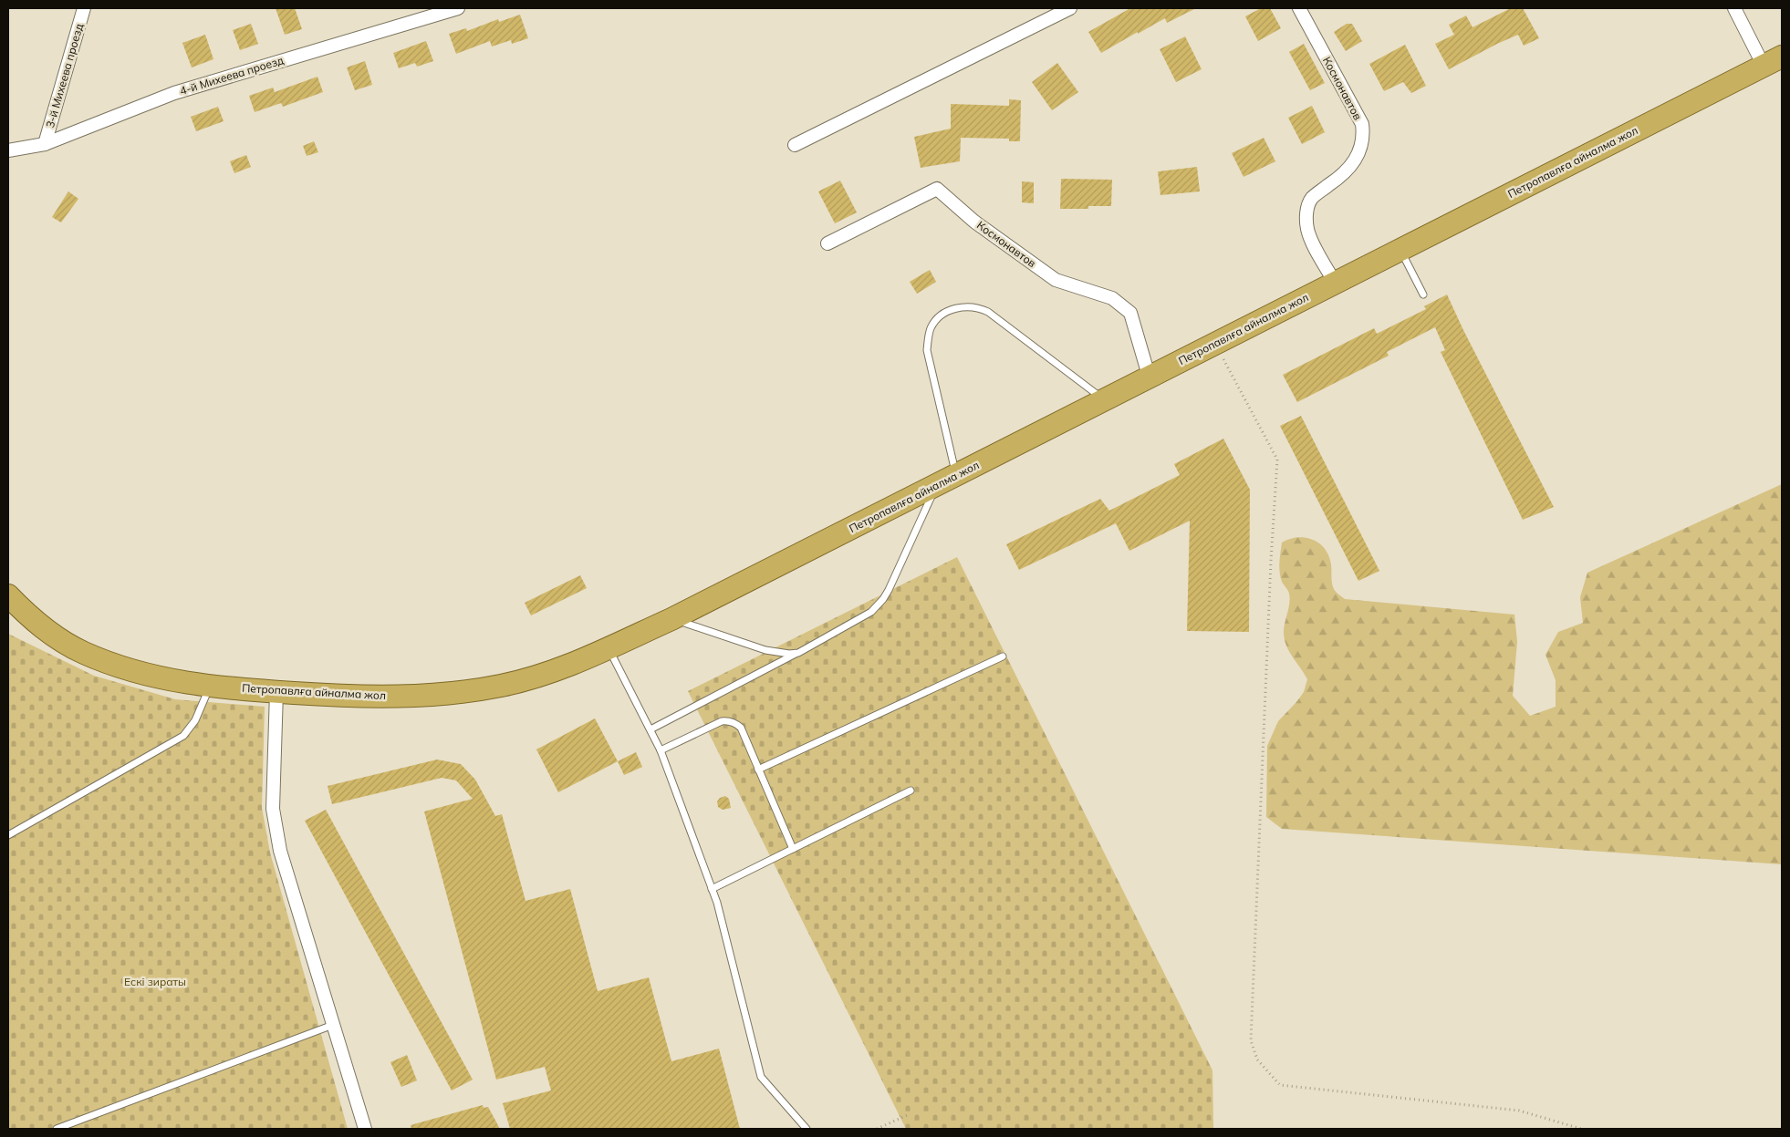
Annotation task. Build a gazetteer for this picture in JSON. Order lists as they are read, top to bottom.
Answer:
{
  "streets": {
    "highway": ["Петропавлға айналма жол"],
    "street": ["3-й Михеева проезд", "4-й Михеева проезд", "Космонавтов"]
  },
  "crossings": [
    ["3-й Михеева проезд", "4-й Михеева проезд"],
    ["Космонавтов", "Петропавлға айналма жол"]
  ],
  "parks": ["Ескі зираты"]
}
